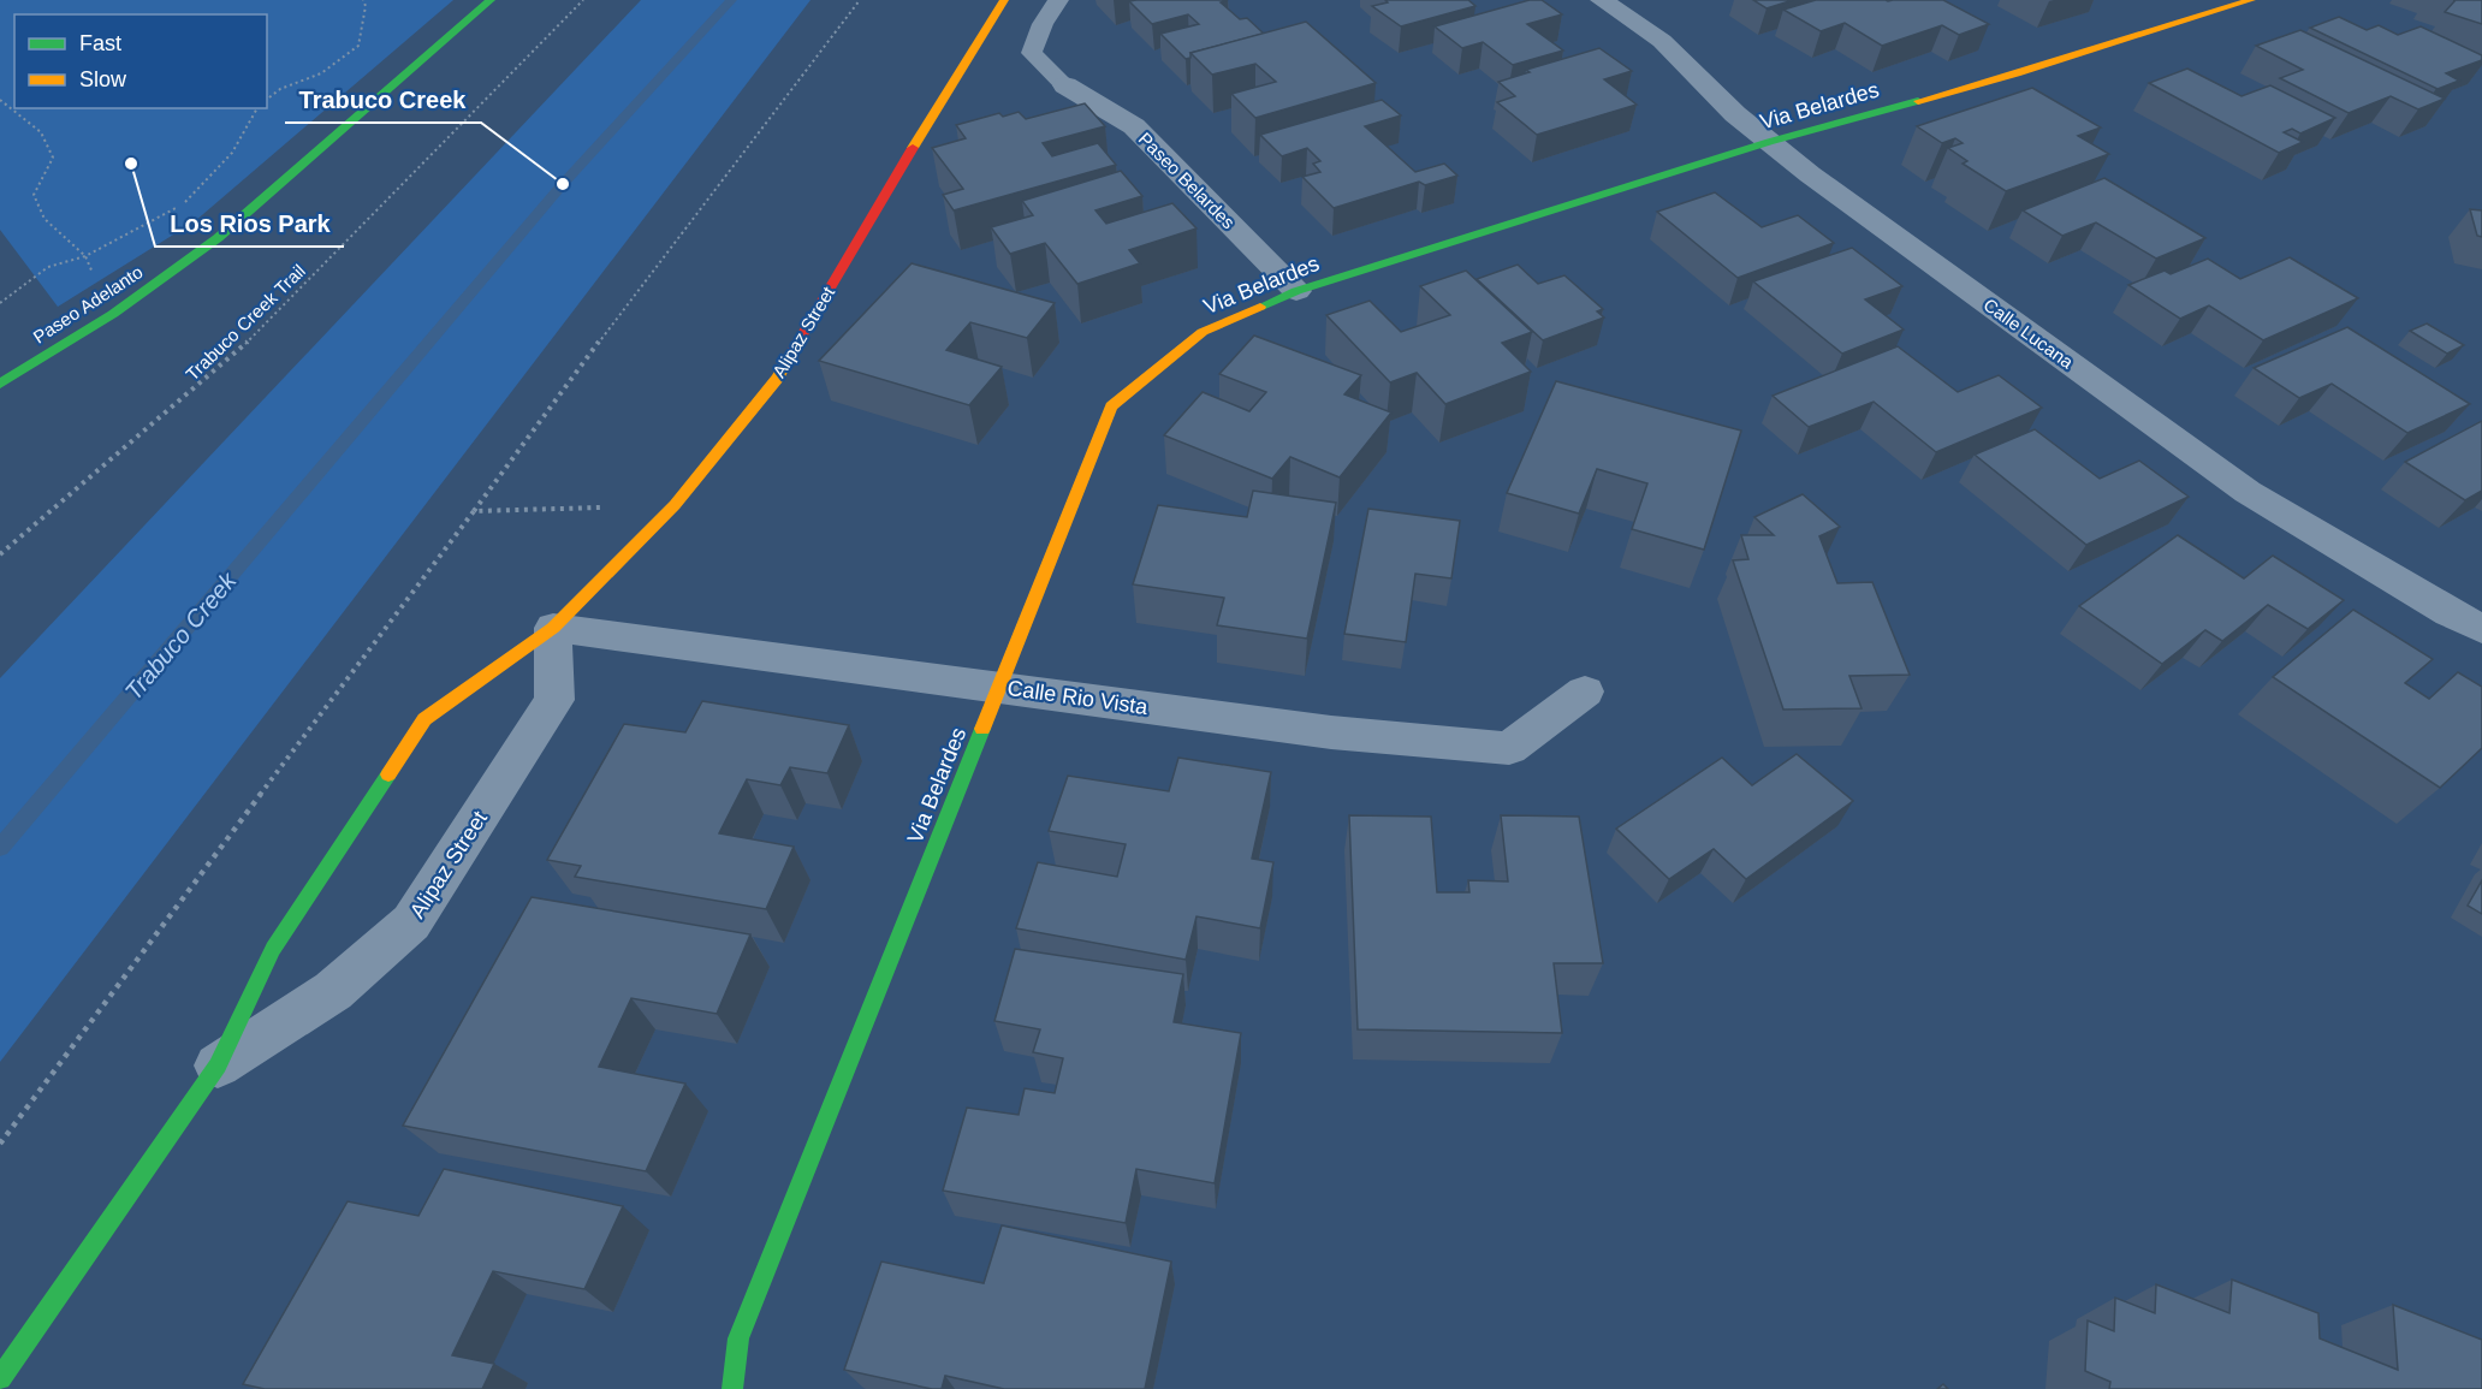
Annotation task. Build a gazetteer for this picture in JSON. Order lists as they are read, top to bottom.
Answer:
{
  "streets": {
    "street": [
      "Via Belardes",
      "Paseo Belardes",
      "Paseo Adelanto",
      "Alipaz Street",
      "Calle Lucana",
      "Calle Rio Vista"
    ],
    "path": ["Trabuco Creek Trail"]
  },
  "crossings": [
    ["Via Belardes", "Paseo Belardes"],
    ["Via Belardes", "Calle Lucana"],
    ["Via Belardes", "Calle Rio Vista"],
    ["Alipaz Street", "Calle Rio Vista"]
  ],
  "water": ["Trabuco Creek"],
  "places": ["Los Rios Park", "Trabuco Creek"],
  "legend": ["Fast", "Slow"]
}
